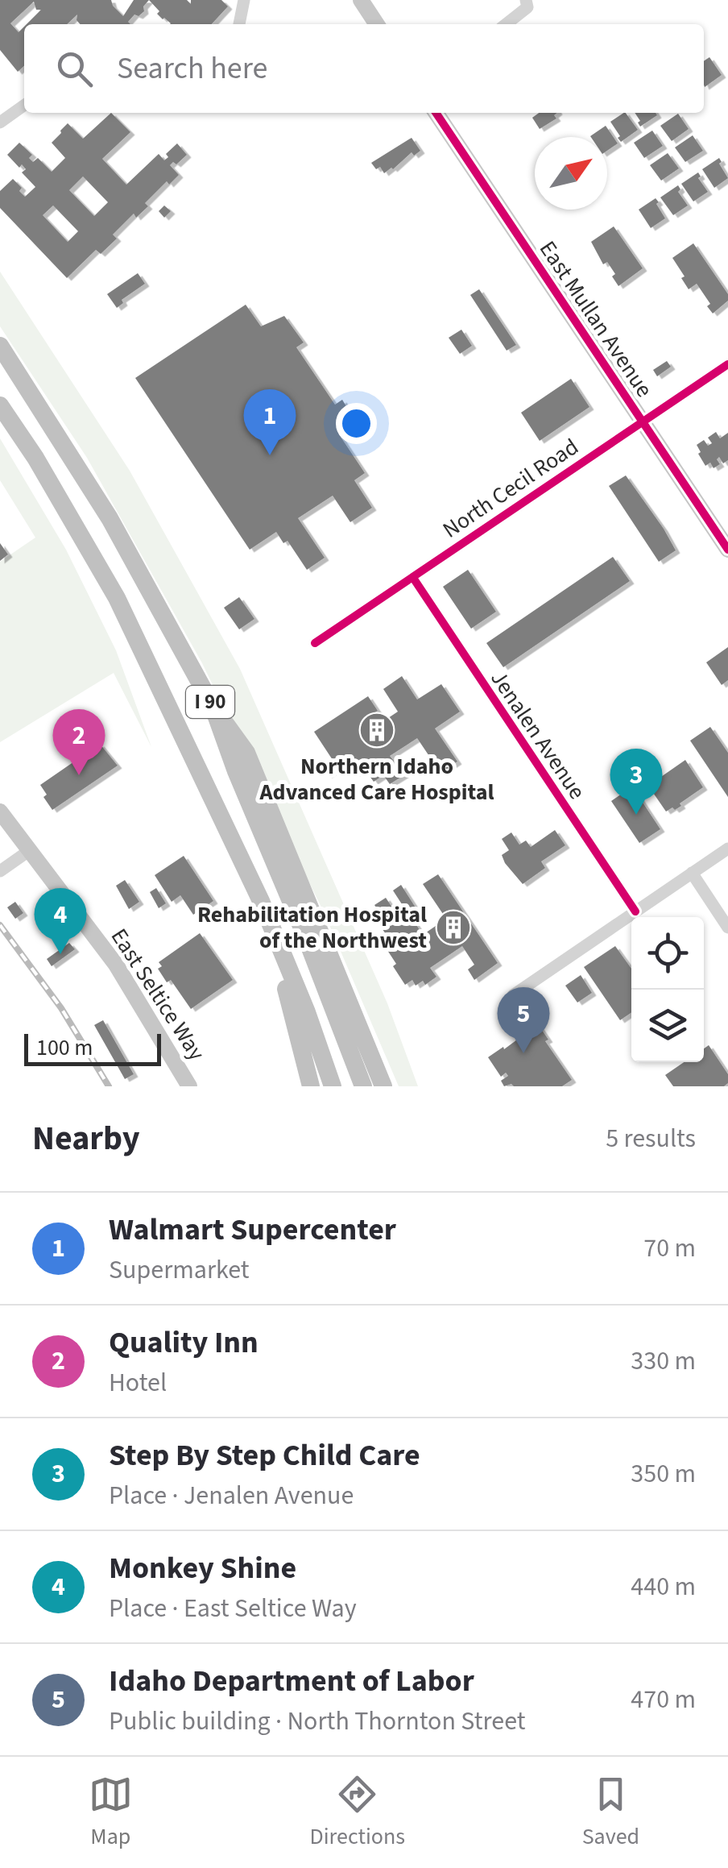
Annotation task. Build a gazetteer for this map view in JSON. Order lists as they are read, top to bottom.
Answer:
{
  "streets": {
    "highway": ["I 90"],
    "main road": ["East Mullan Avenue", "East Seltice Way"],
    "street": ["North Cecil Road", "Jenalen Avenue"]
  },
  "crossings": [
    ["East Mullan Avenue", "North Cecil Road"],
    ["North Cecil Road", "Jenalen Avenue"]
  ],
  "places": {
    "building": ["Northern Idaho Advanced Care Hospital", "Rehabilitation Hospital of the Northwest"]
  },
  "scale_bar": "100 m",
  "north": "top right",
  "page": {
    "search": "Search here",
    "pins": [
      "1",
      "2",
      "3",
      "4",
      "5"
    ],
    "scale": "100 m",
    "heading": ["Nearby", "5 results"],
    "list": [
      {
        "mark": "1",
        "name": "Walmart Supercenter",
        "note": "Supermarket",
        "value": "70 m"
      },
      {
        "mark": "2",
        "name": "Quality Inn",
        "note": "Hotel",
        "value": "330 m"
      },
      {
        "mark": "3",
        "name": "Step By Step Child Care",
        "note": "Place · Jenalen Avenue",
        "value": "350 m"
      },
      {
        "mark": "4",
        "name": "Monkey Shine",
        "note": "Place · East Seltice Way",
        "value": "440 m"
      },
      {
        "mark": "5",
        "name": "Idaho Department of Labor",
        "note": "Public building · North Thornton Street",
        "value": "470 m"
      }
    ],
    "nav": ["Map", "Directions", "Saved"]
  }
}
